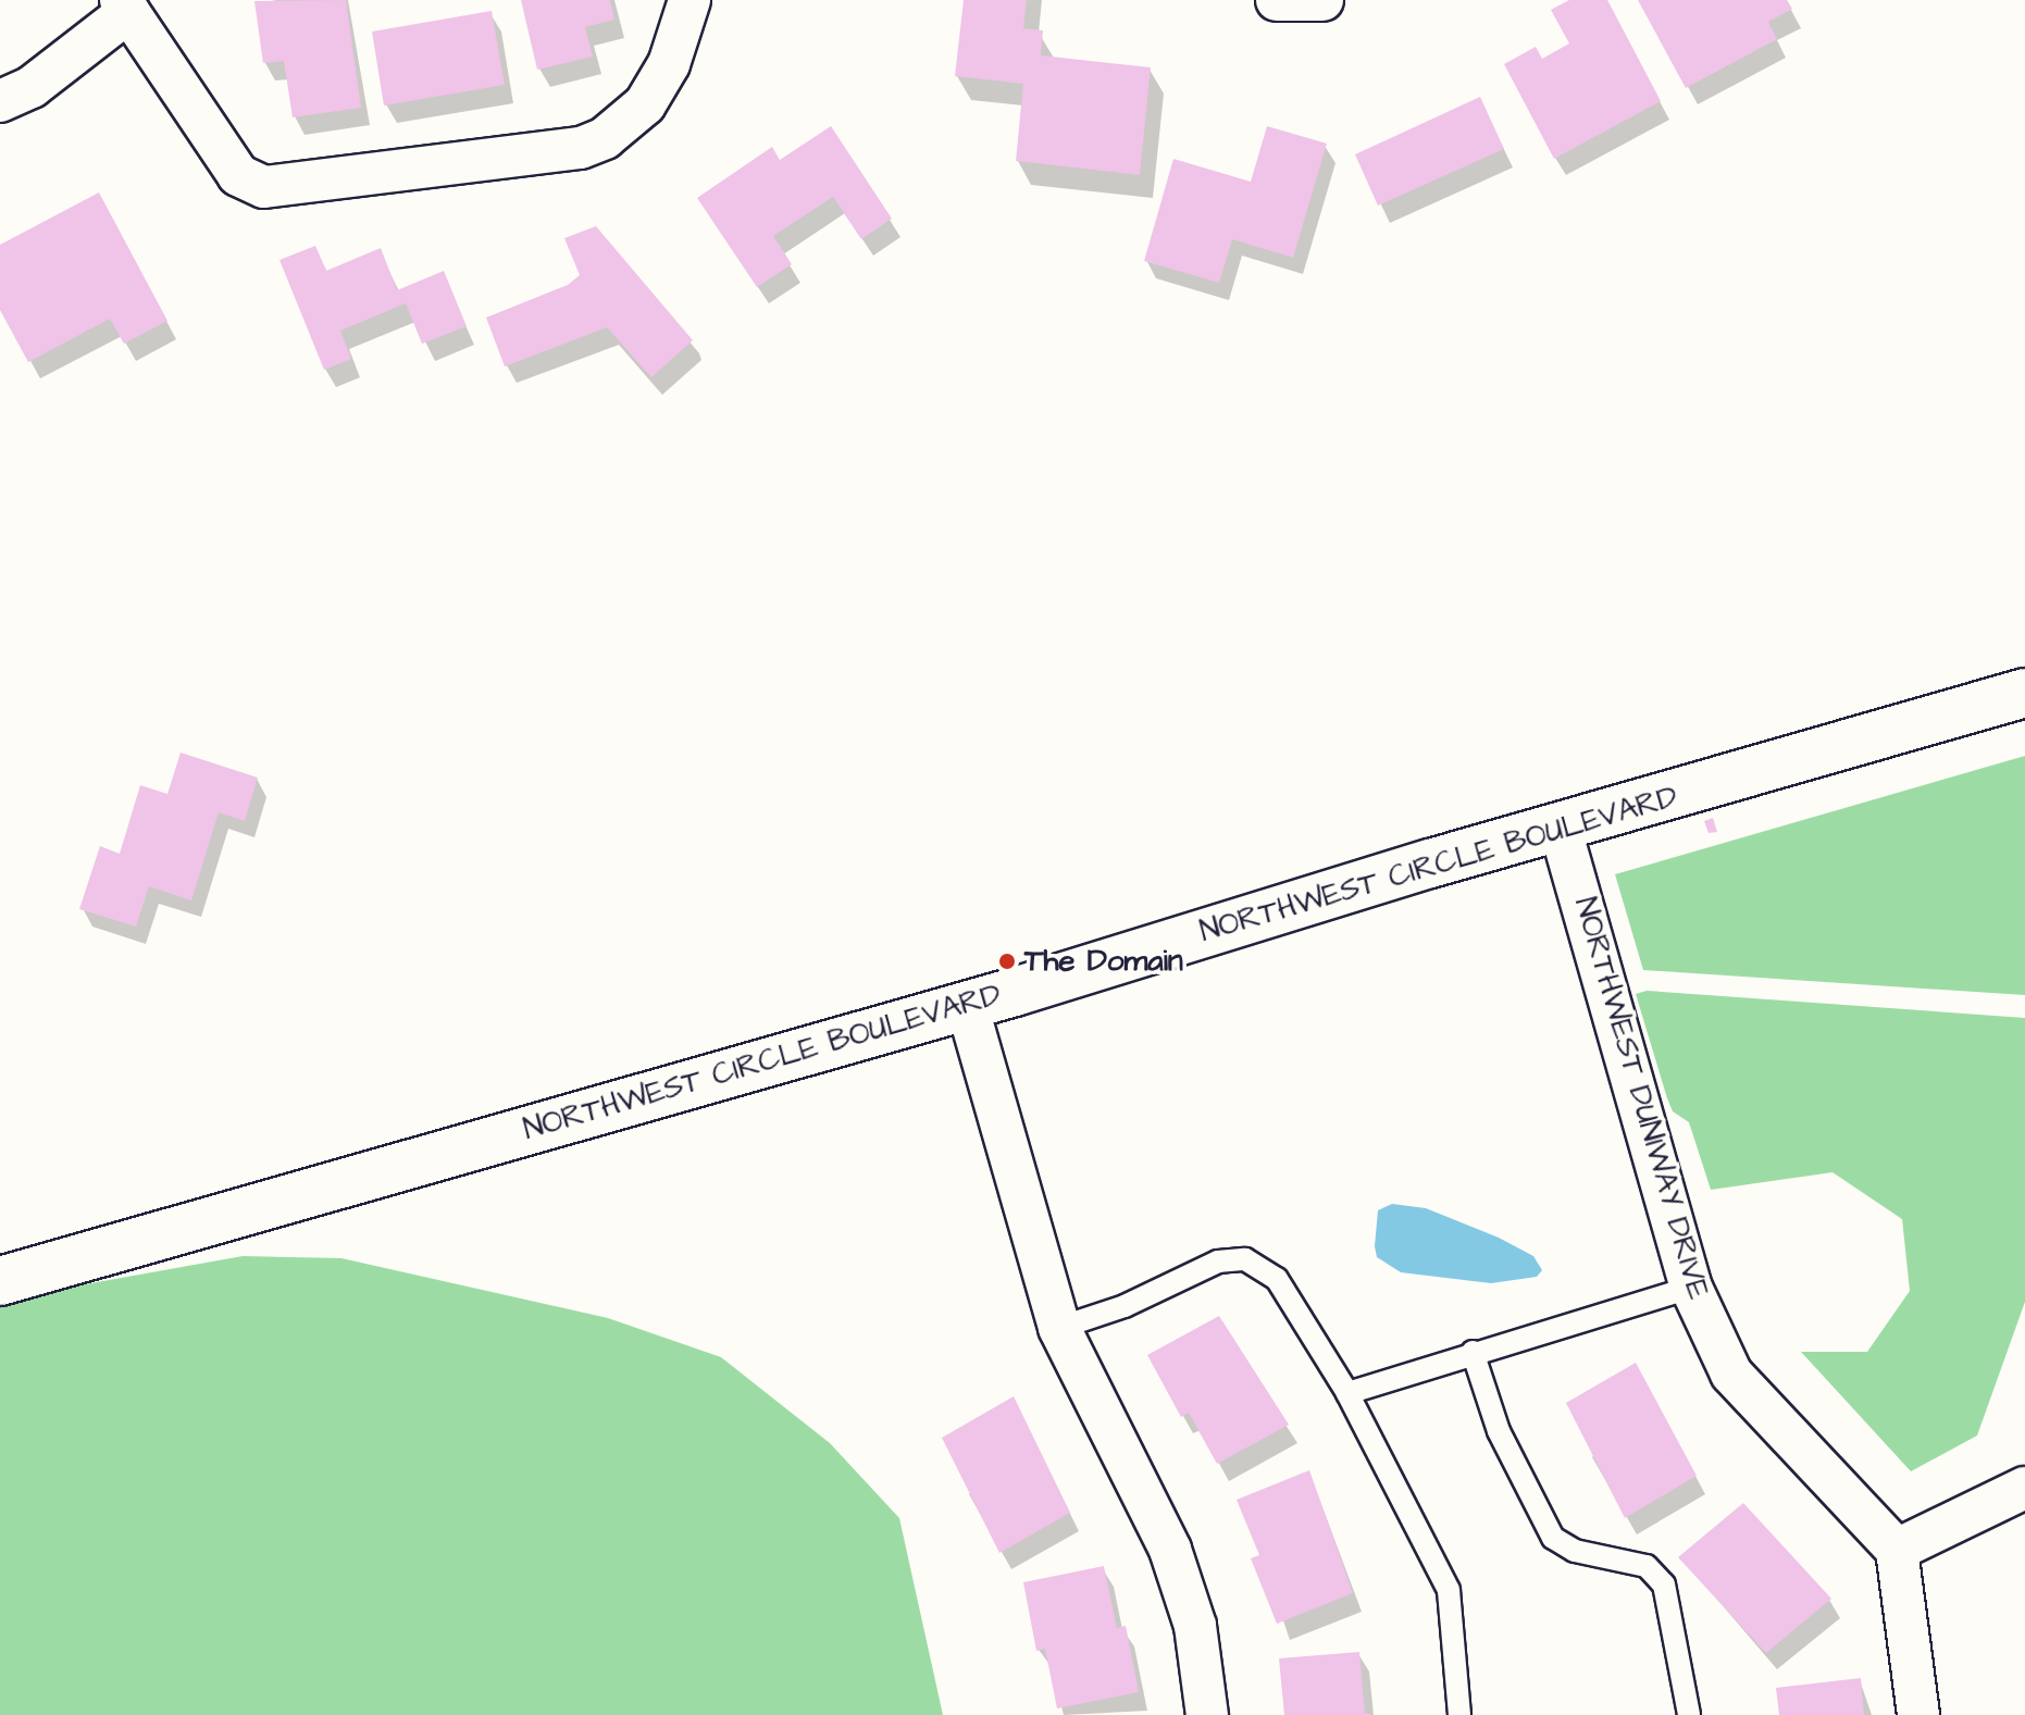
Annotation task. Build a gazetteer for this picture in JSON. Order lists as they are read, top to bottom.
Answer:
{
  "streets": {
    "main road": ["NORTHWEST CIRCLE BOULEVARD"],
    "street": ["NORTHWEST DUNIWAY DRIVE"]
  },
  "crossings": [
    ["NORTHWEST CIRCLE BOULEVARD", "NORTHWEST DUNIWAY DRIVE"]
  ],
  "places": ["The Domain"]
}
